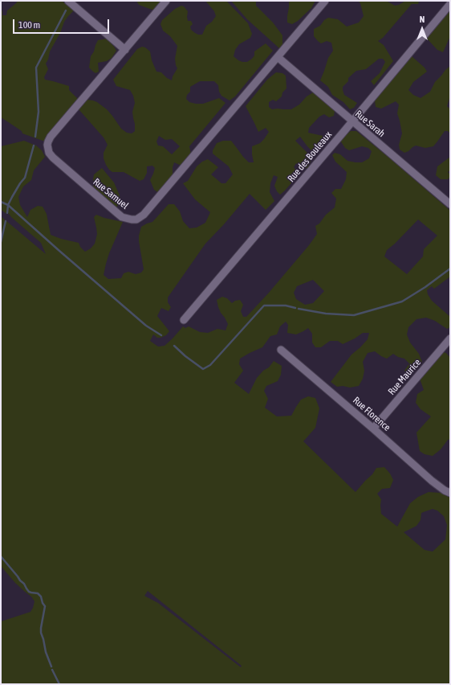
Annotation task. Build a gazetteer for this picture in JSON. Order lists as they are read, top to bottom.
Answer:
{
  "streets": {
    "street": [
      "Rue Sarah",
      "Rue des Bouleaux",
      "Rue Samuel",
      "Rue Maurice",
      "Rue Florence"
    ]
  },
  "crossings": [
    ["Rue Sarah", "Rue des Bouleaux"],
    ["Rue Sarah", "Rue Samuel"],
    ["Rue Maurice", "Rue Florence"]
  ],
  "scale_bar": "100 m",
  "north": "top"
}
